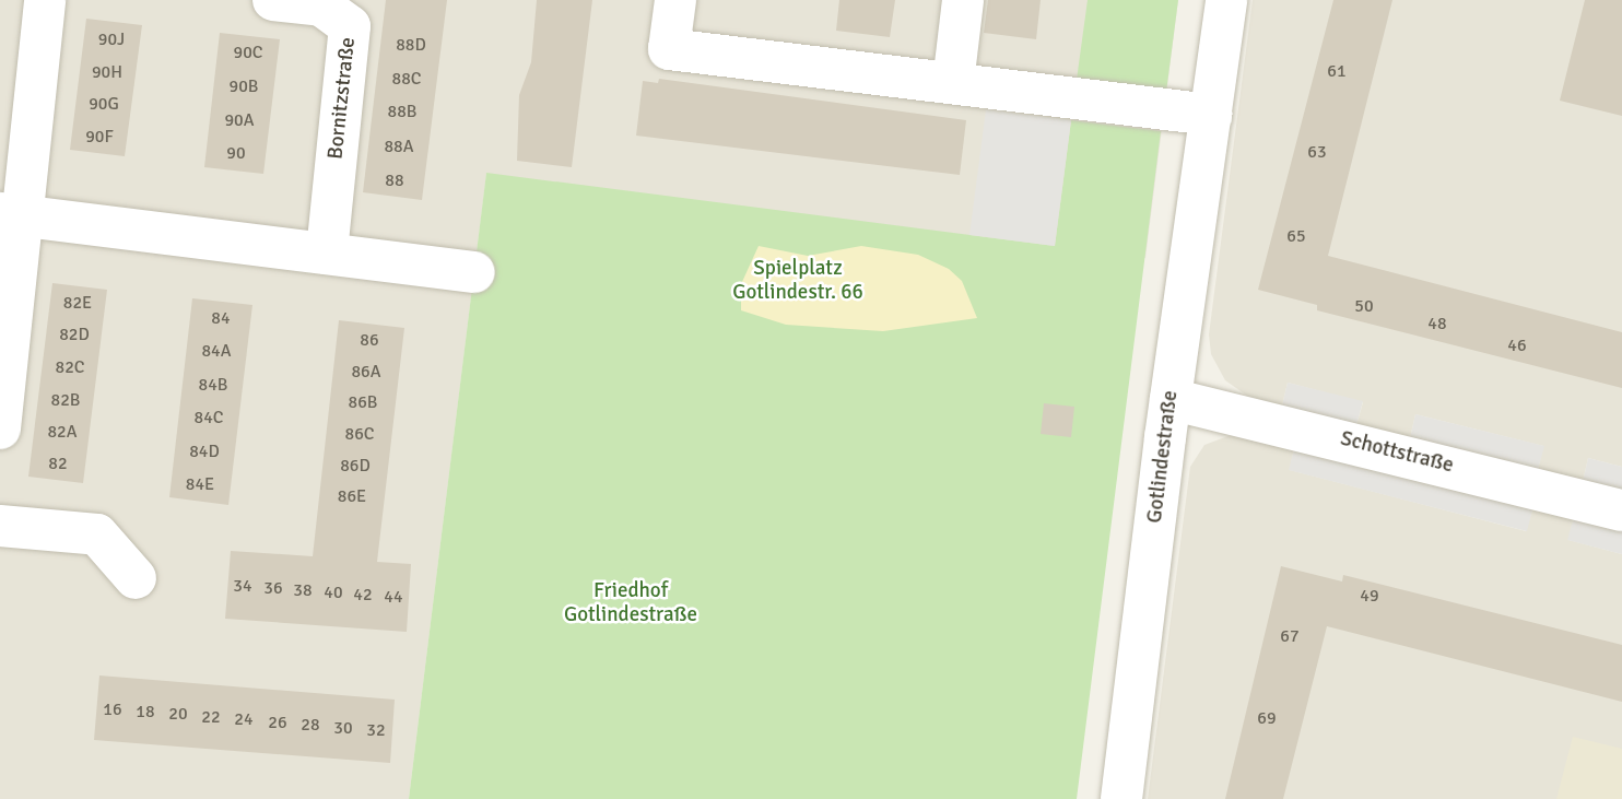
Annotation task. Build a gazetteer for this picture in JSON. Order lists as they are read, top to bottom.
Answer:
{
  "streets": {
    "street": ["Bornitzstraße", "Schottstraße", "Gotlindestraße"]
  },
  "crossings": [
    ["Schottstraße", "Gotlindestraße"]
  ],
  "parks": ["Spielplatz Gotlindestr. 66", "Friedhof Gotlindestraße"],
  "house_numbers": [
    "90J",
    "88D",
    "90C",
    "61",
    "90H",
    "88C",
    "90B",
    "90G",
    "88B",
    "90A",
    "90F",
    "88A",
    "63",
    "90",
    "88",
    "65",
    "82E",
    "50",
    "84",
    "48",
    "82D",
    "86",
    "46",
    "84A",
    "82C",
    "86A",
    "84B",
    "82B",
    "86B",
    "84C",
    "82A",
    "86C",
    "84D",
    "82",
    "86D",
    "84E",
    "86E",
    "34",
    "36",
    "38",
    "40",
    "42",
    "49",
    "44",
    "67",
    "16",
    "18",
    "20",
    "22",
    "69",
    "24",
    "26",
    "28",
    "30",
    "32"
  ]
}
